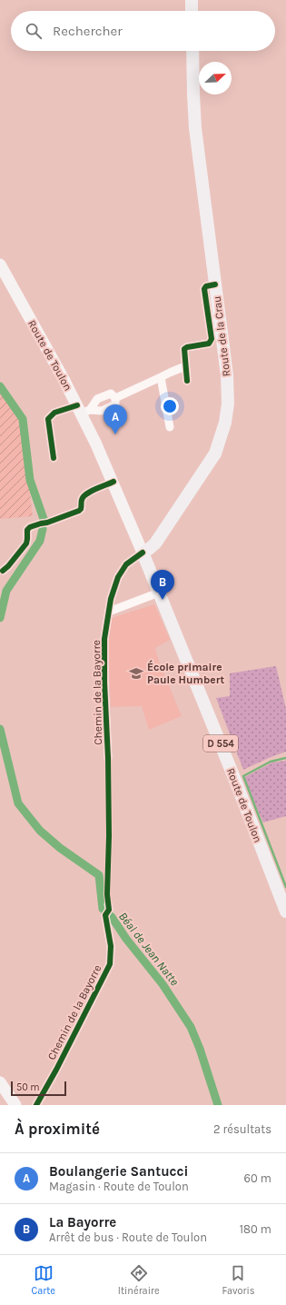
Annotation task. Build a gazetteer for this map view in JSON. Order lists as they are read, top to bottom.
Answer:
{
  "streets": {
    "main road": ["Route de la Crau", "Route de Toulon", "D 554"],
    "street": ["Chemin de la Bayorre"]
  },
  "crossings": [
    ["Route de la Crau", "Route de Toulon"],
    ["Route de la Crau", "Chemin de la Bayorre"],
    ["Route de Toulon", "Chemin de la Bayorre"]
  ],
  "water": ["Béal de Jean Natte"],
  "places": {
    "school or university": ["École primaire Paule Humbert"]
  },
  "scale_bar": "50 m",
  "north": "top right",
  "page": {
    "search": "Rechercher",
    "pins": ["A", "B"],
    "scale": "50 m",
    "heading": ["À proximité", "2 résultats"],
    "list": [
      {
        "mark": "A",
        "name": "Boulangerie Santucci",
        "note": "Magasin · Route de Toulon",
        "value": "60 m"
      },
      {
        "mark": "B",
        "name": "La Bayorre",
        "note": "Arrêt de bus · Route de Toulon",
        "value": "180 m"
      }
    ],
    "nav": ["Carte", "Itinéraire", "Favoris"]
  }
}
